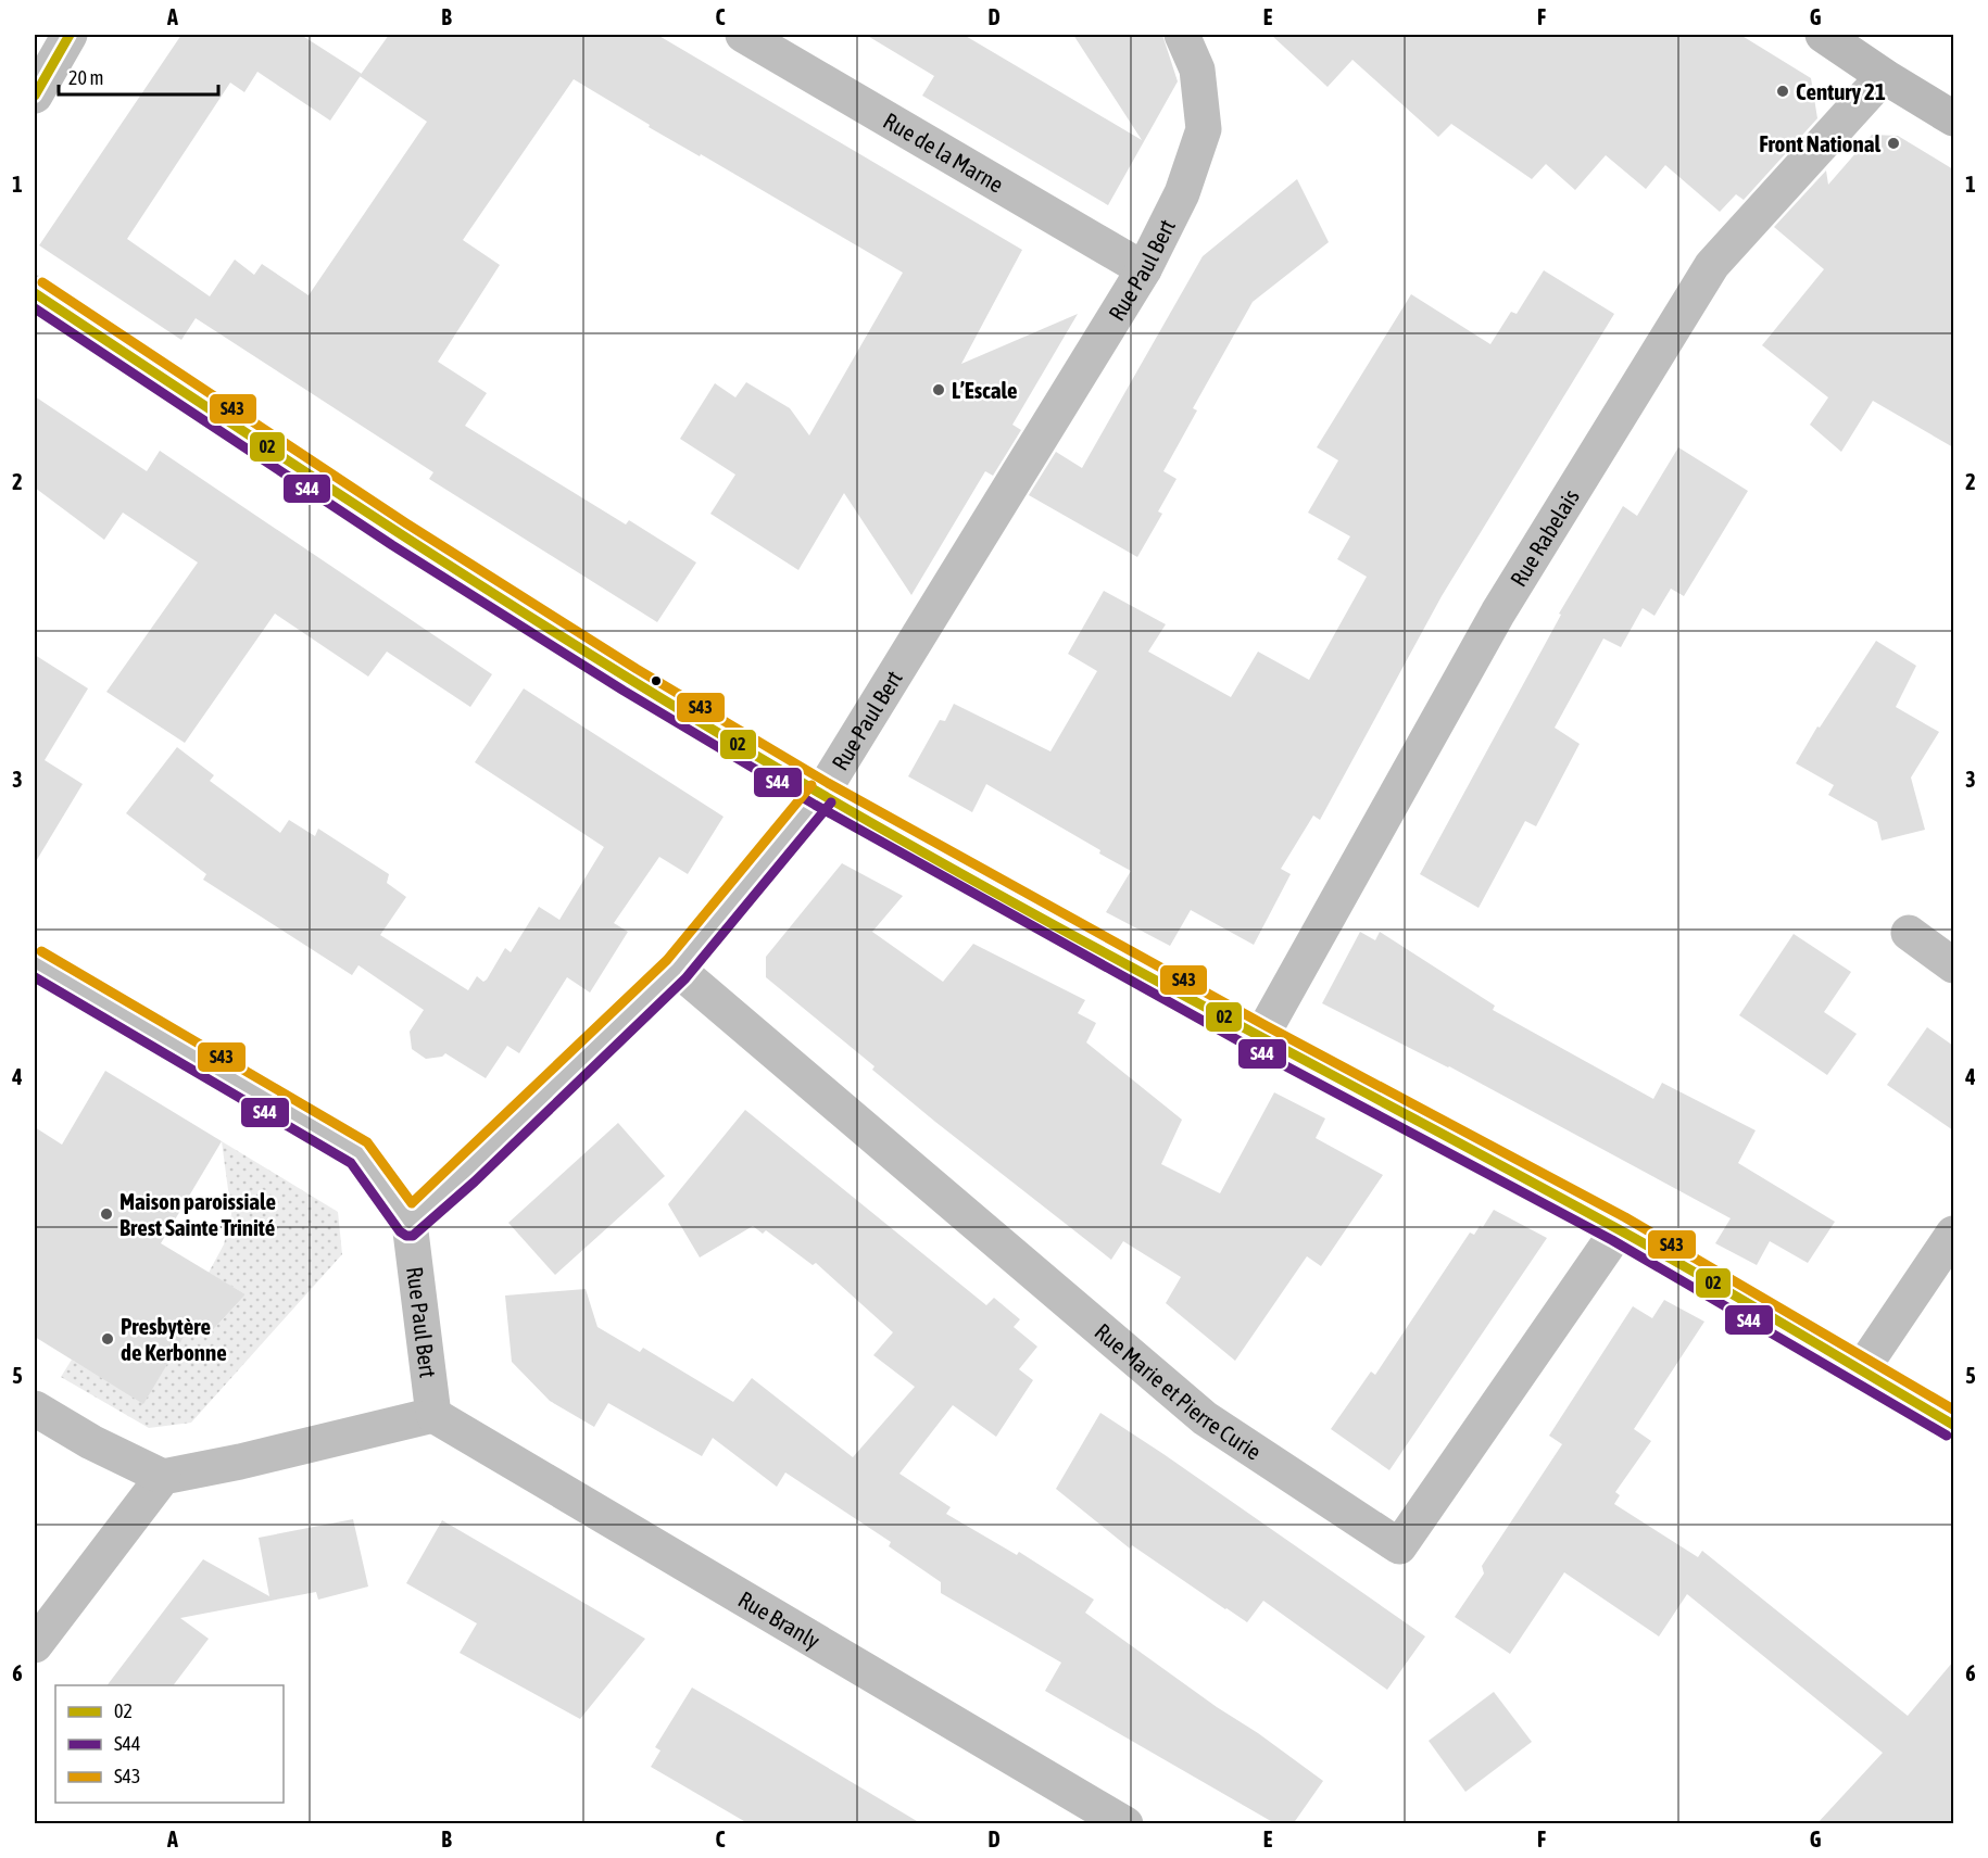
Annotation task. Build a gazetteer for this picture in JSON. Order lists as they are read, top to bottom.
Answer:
{
  "streets": {
    "street": [
      "Rue de la Marne",
      "Rue Paul Bert",
      "Rue Rabelais",
      "Rue Marie et Pierre Curie",
      "Rue Branly"
    ]
  },
  "crossings": [
    ["Rue de la Marne", "Rue Paul Bert"],
    ["Rue Paul Bert", "Rue Marie et Pierre Curie"],
    ["Rue Paul Bert", "Rue Branly"]
  ],
  "places": [
    "Century 21",
    "Front National",
    "L’Escale",
    "Maison paroissiale Brest Sainte Trinité",
    "Presbytère de Kerbonne"
  ],
  "lines": ["transit line 02", "transit line S43", "transit line S44"],
  "legend": ["02", "S44", "S43"],
  "scale_bar": "20 m",
  "grid": {
    "columns": [
      "A",
      "B",
      "C",
      "D",
      "E",
      "F",
      "G"
    ],
    "rows": [
      "1",
      "2",
      "3",
      "4",
      "5",
      "6"
    ]
  }
}
